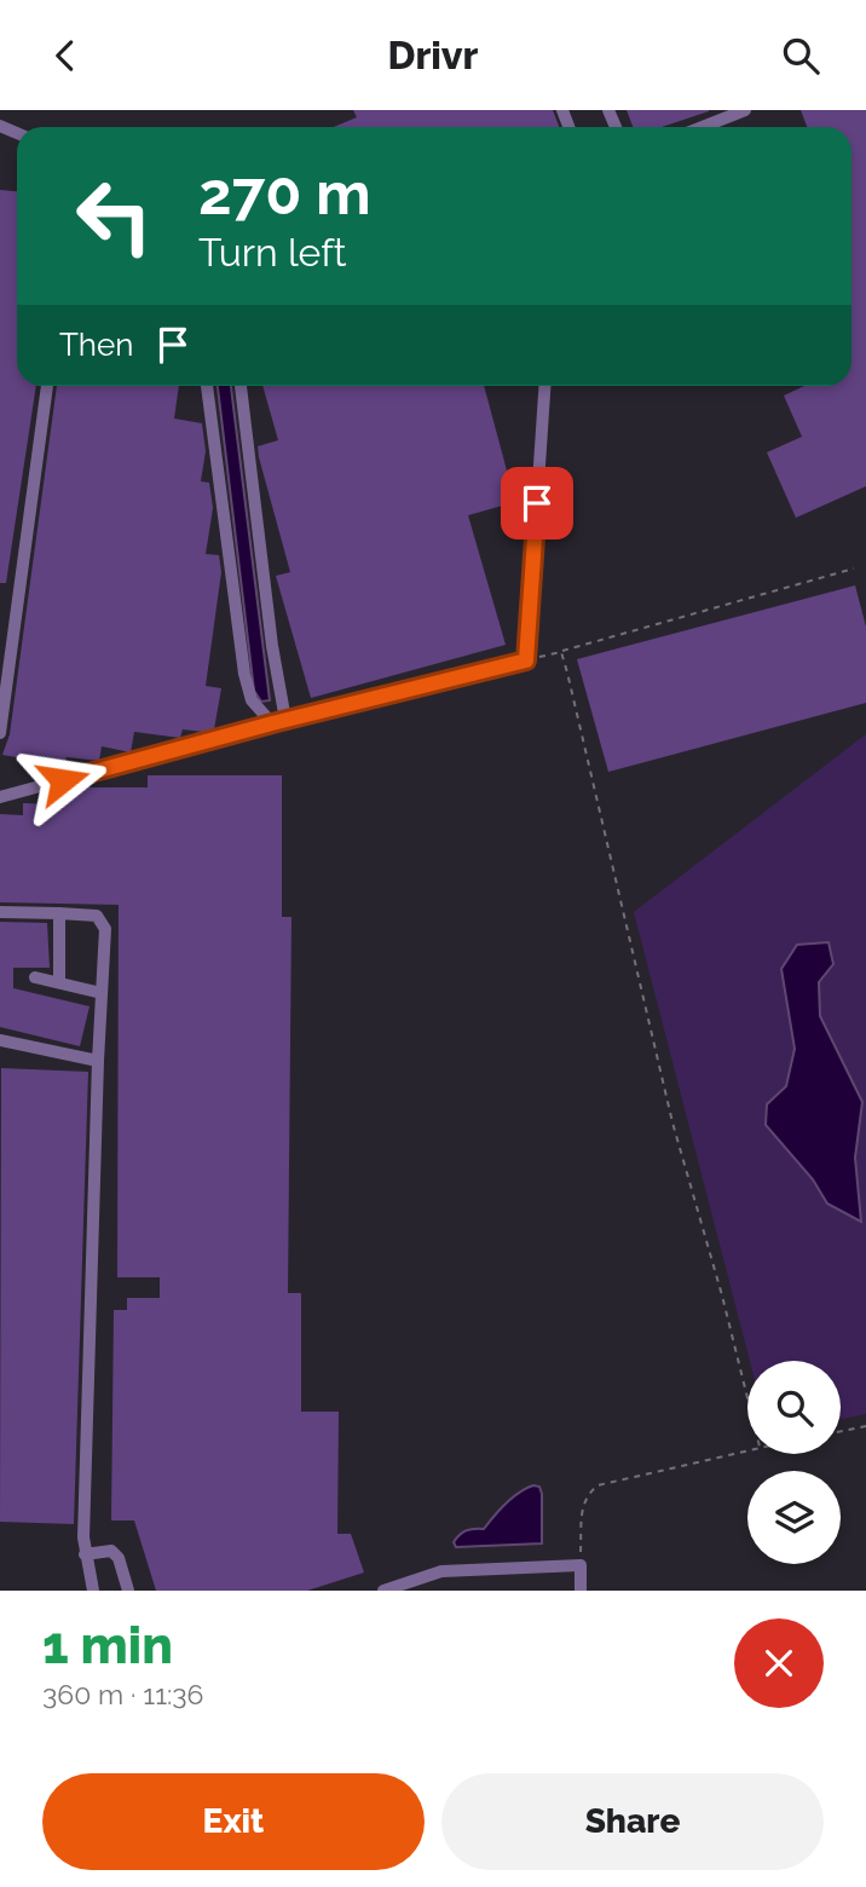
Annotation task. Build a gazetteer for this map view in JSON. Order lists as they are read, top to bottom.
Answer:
{
  "page": {
    "header": "Drivr",
    "turn": ["270 m", "Turn left"],
    "then": "Then",
    "heading": ["1 min", "360 m · 11:36"],
    "buttons": ["Exit", "Share"]
  }
}
